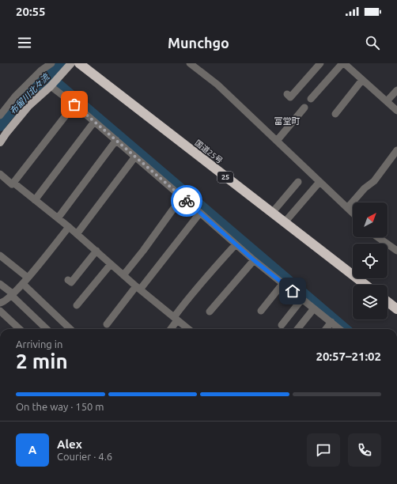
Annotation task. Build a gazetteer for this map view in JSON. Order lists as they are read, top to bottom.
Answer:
{
  "streets": {
    "highway": ["国道25号", "25"]
  },
  "districts": ["富堂町"],
  "water": ["布留川北々流"],
  "north": "top right",
  "page": {
    "status": "20:55",
    "header": "Munchgo",
    "heading": ["2 min", "Arriving in", "20:57–21:02"],
    "panel": ["Alex", "Courier · 4.6"],
    "bar": "On the way · 150 m",
    "round": "A"
  }
}
